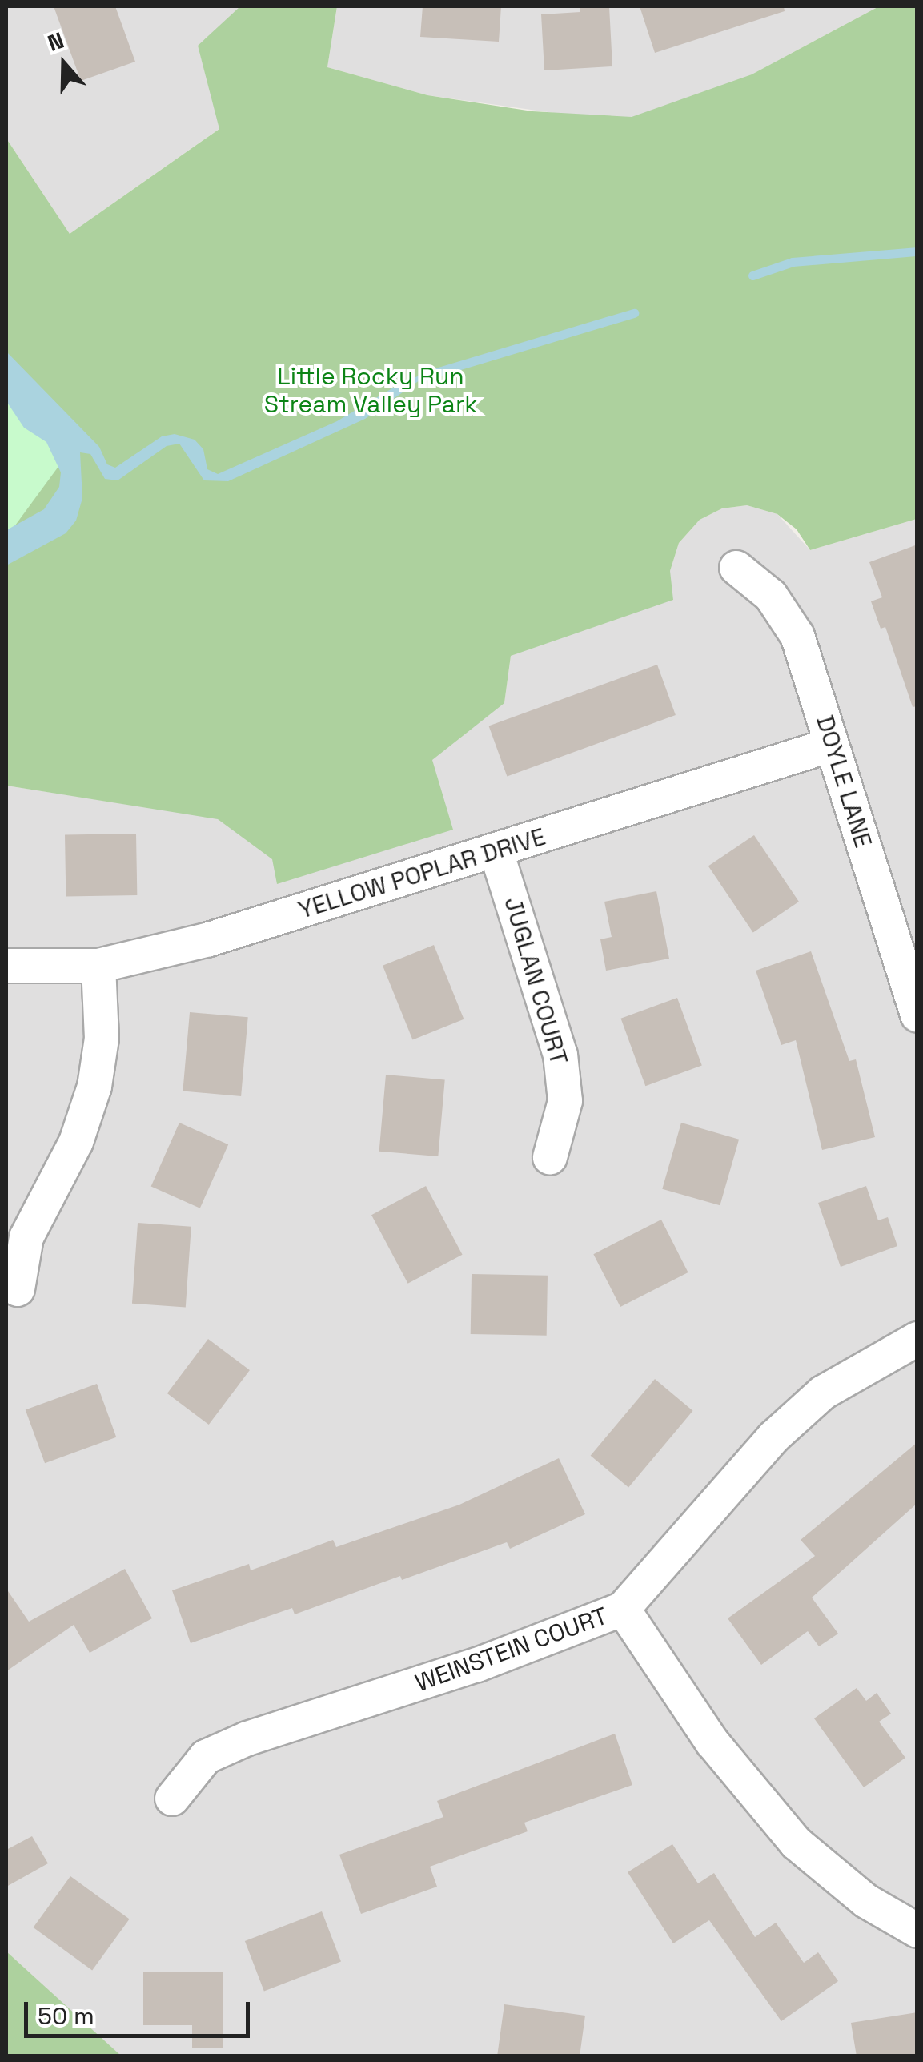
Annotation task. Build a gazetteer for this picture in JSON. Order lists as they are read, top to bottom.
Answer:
{
  "streets": {
    "street": [
      "DOYLE LANE",
      "YELLOW POPLAR DRIVE",
      "JUGLAN COURT",
      "WEINSTEIN COURT"
    ]
  },
  "crossings": [
    ["DOYLE LANE", "YELLOW POPLAR DRIVE"],
    ["YELLOW POPLAR DRIVE", "JUGLAN COURT"]
  ],
  "parks": ["Little Rocky Run Stream Valley Park"],
  "scale_bar": "50 m",
  "north": "top"
}
